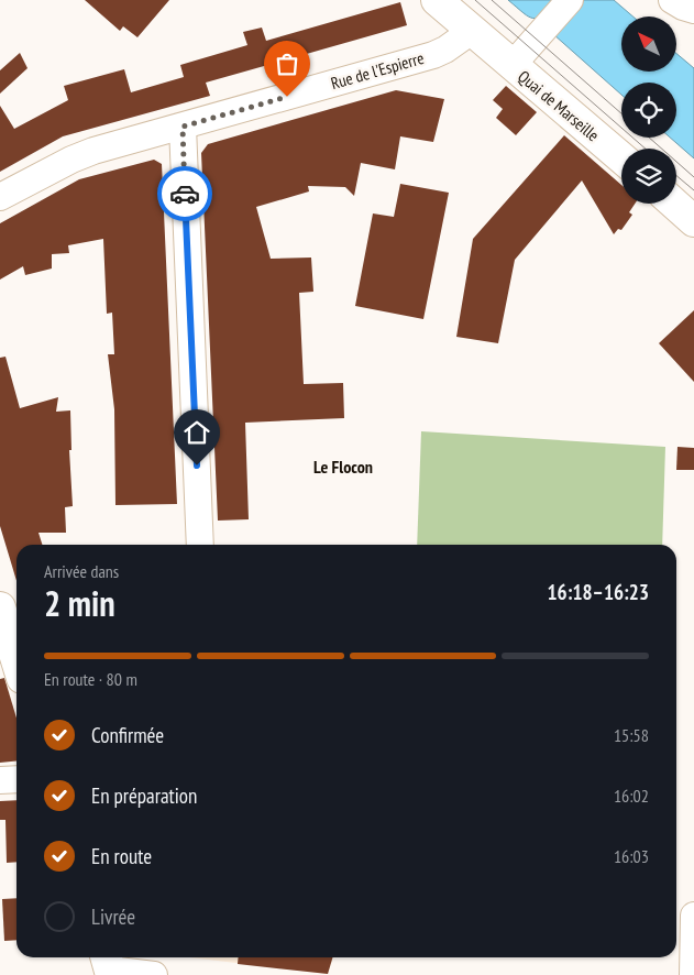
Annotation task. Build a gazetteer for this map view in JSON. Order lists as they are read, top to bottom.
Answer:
{
  "streets": {
    "main road": ["Quai de Marseille"],
    "street": ["Rue de l'Espierre"]
  },
  "crossings": [
    ["Rue de l'Espierre", "Quai de Marseille"]
  ],
  "districts": ["Le Flocon"],
  "north": "top left",
  "page": {
    "heading": ["2 min", "Arrivée dans", "16:18–16:23"],
    "bar": "En route · 80 m",
    "list": [
      ["Confirmée", "15:58"],
      ["En préparation", "16:02"],
      ["En route", "16:03"],
      "Livrée"
    ]
  }
}
